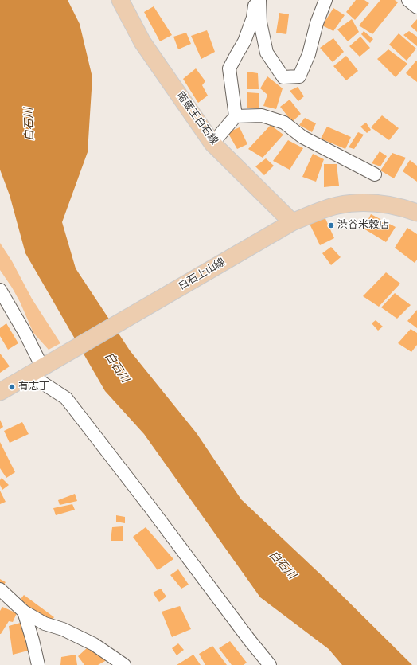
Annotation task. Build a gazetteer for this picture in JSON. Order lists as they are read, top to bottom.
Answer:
{
  "streets": {
    "main road": ["南蔵王白石線", "白石上山線"]
  },
  "crossings": [
    ["南蔵王白石線", "白石上山線"]
  ],
  "water": ["白石川"],
  "places": ["渋谷米穀店", "有志丁"]
}
